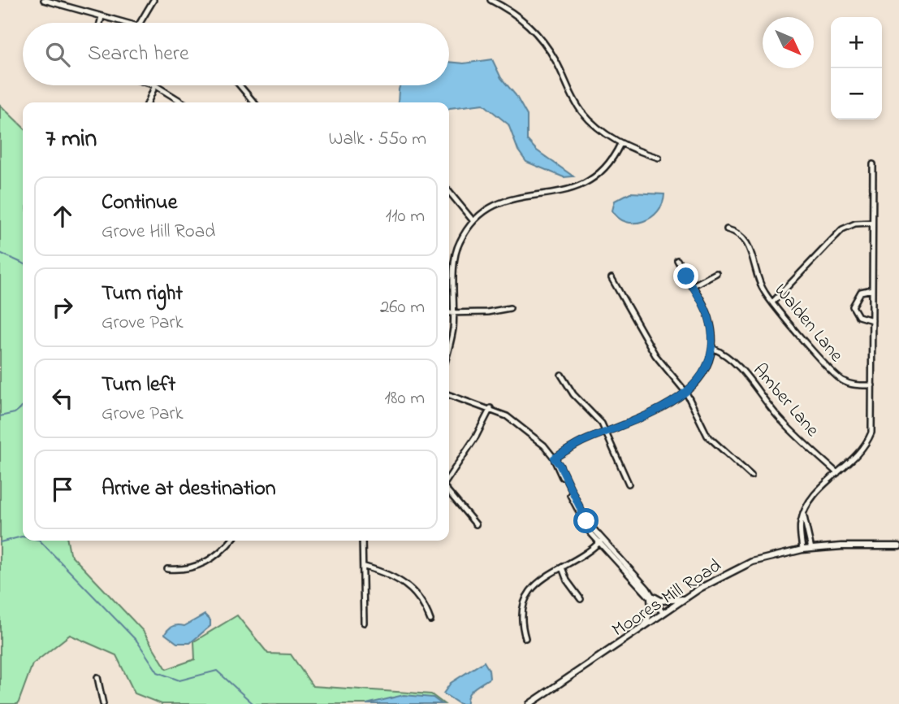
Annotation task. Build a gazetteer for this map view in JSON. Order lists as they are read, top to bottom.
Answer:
{
  "streets": {
    "street": ["Walden Lane", "Amber Lane", "Moores Mill Road"]
  },
  "north": "bottom right",
  "page": {
    "map_buttons": ["+", "−"],
    "search": "Search here",
    "heading": ["7 min", "Walk · 550 m"],
    "list": [
      ["Continue", "Grove Hill Road", "110 m"],
      ["Turn right", "Grove Park", "260 m"],
      ["Turn left", "Grove Park", "180 m"],
      "Arrive at destination"
    ]
  }
}
